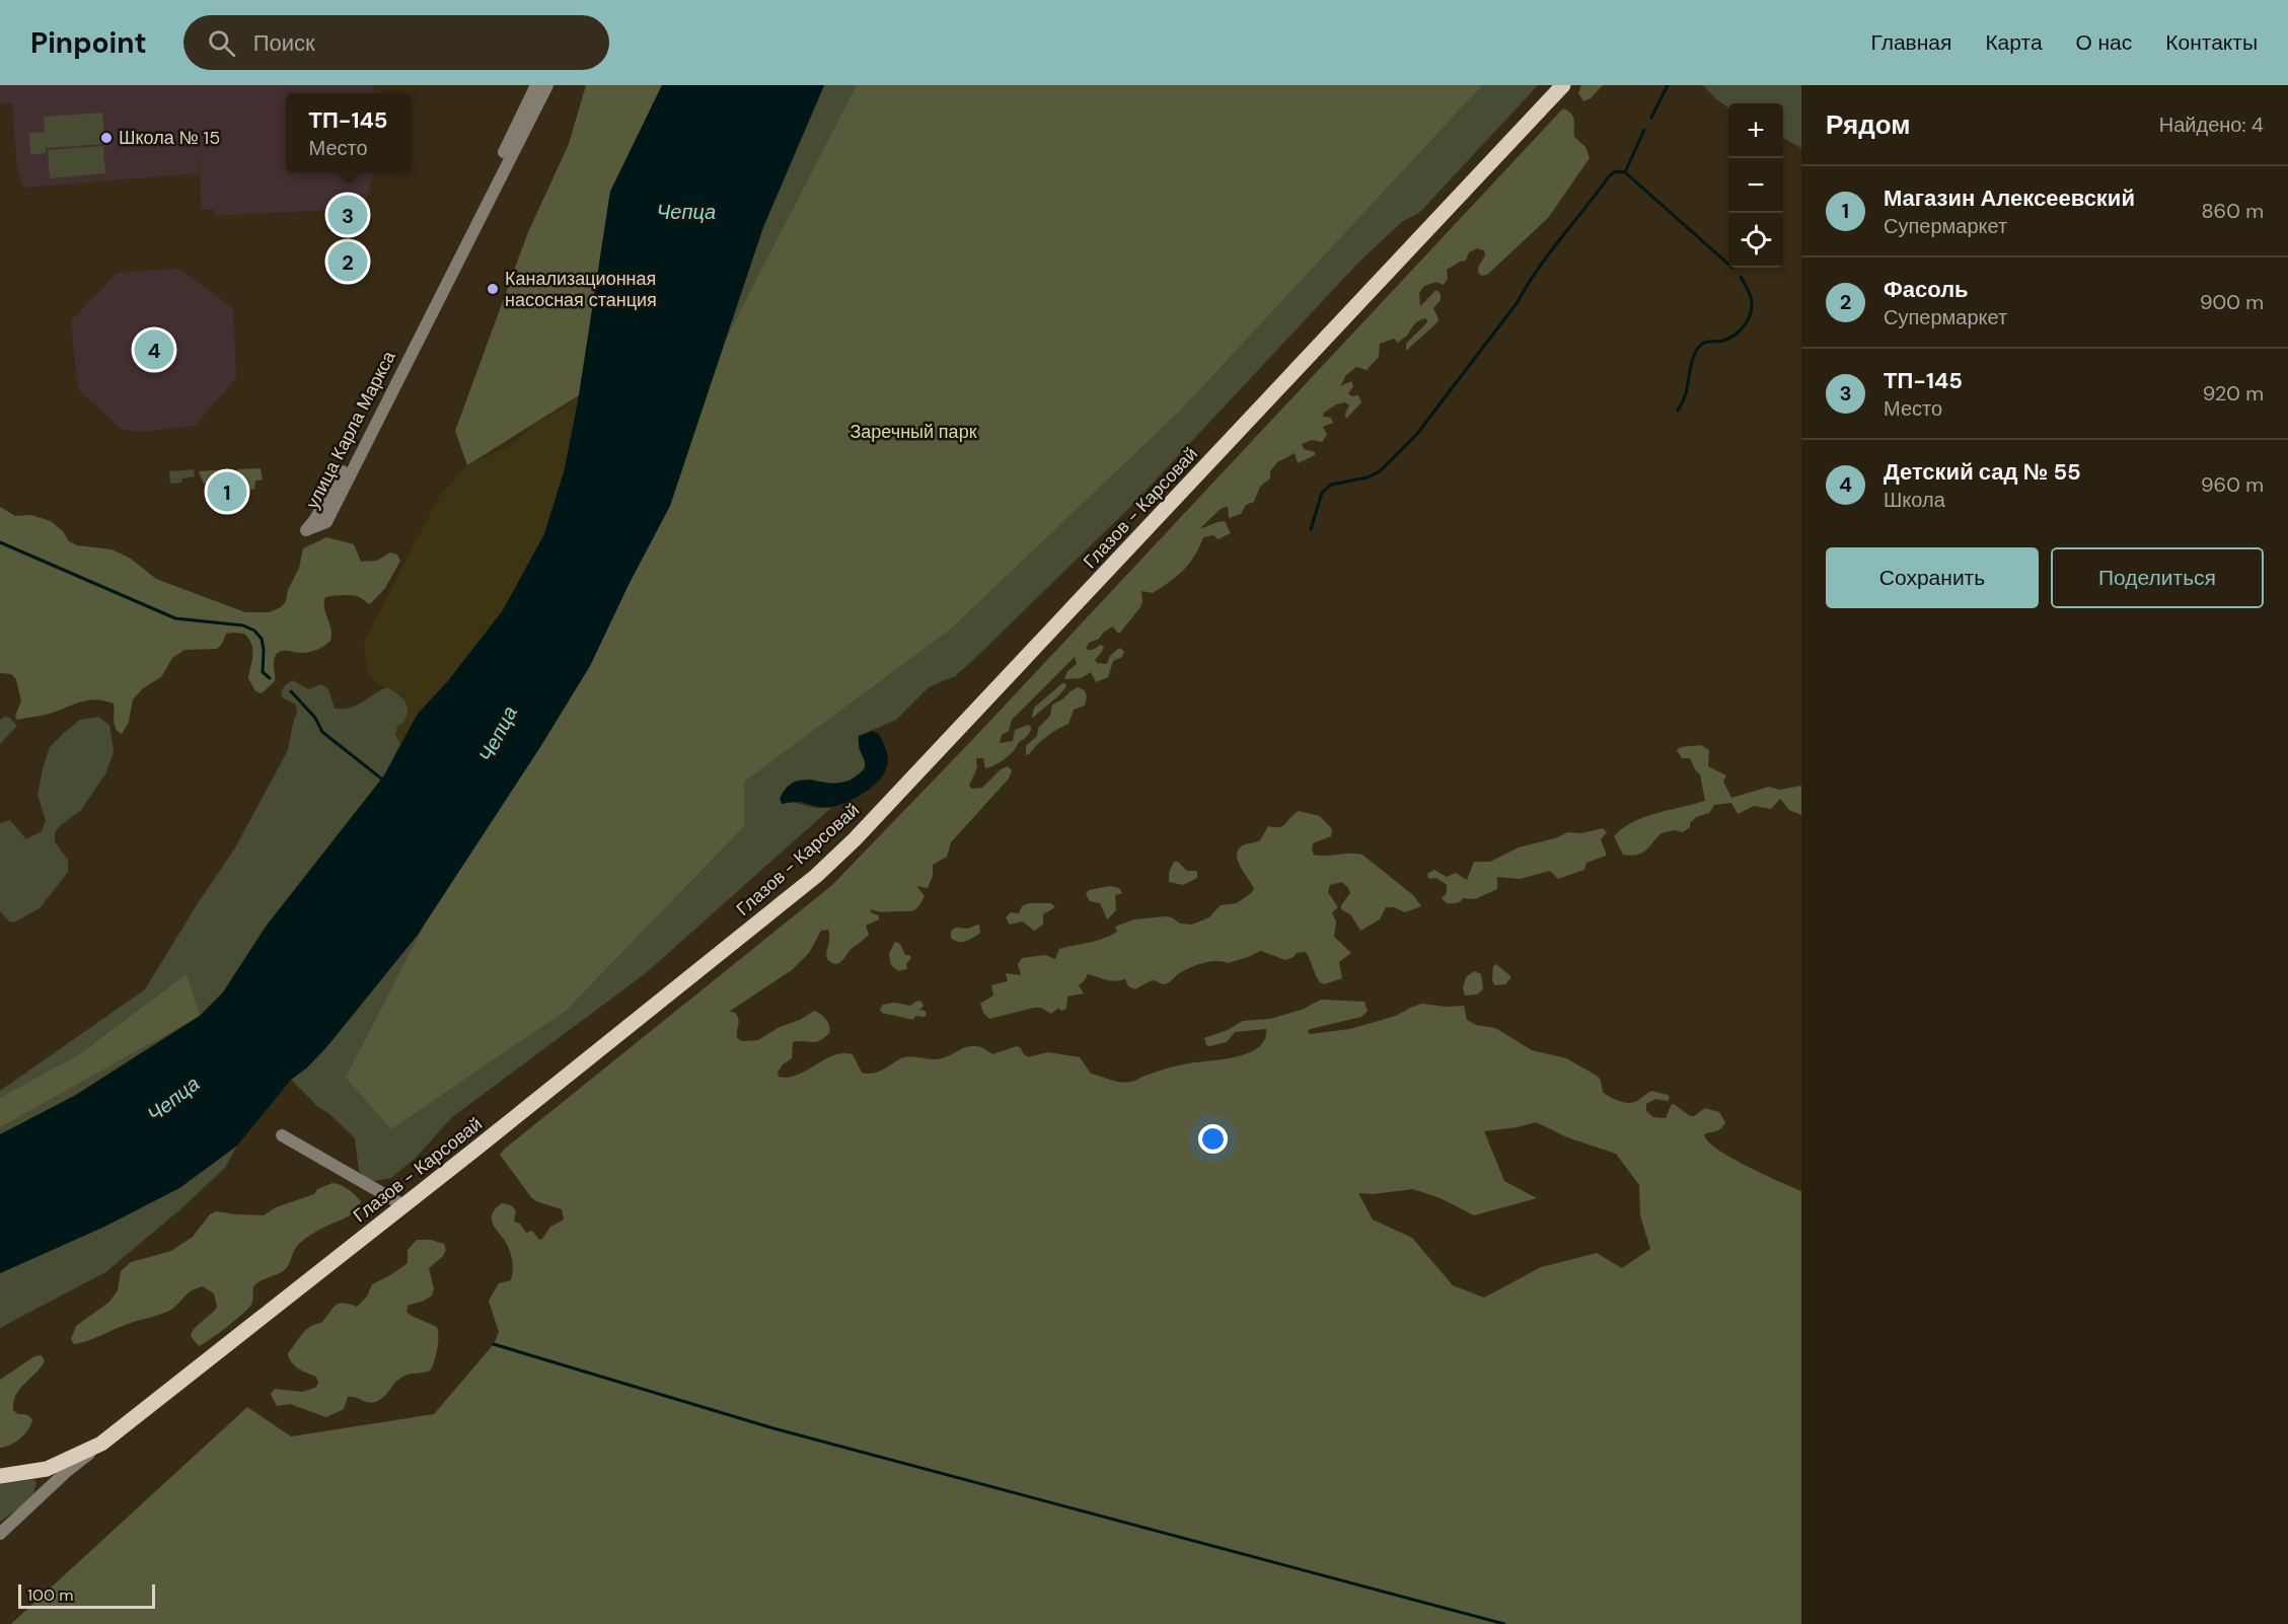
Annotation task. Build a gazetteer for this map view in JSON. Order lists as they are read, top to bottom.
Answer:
{
  "streets": {
    "main road": ["Глазов - Карсовай"],
    "street": ["улица Карла Маркса"]
  },
  "water": ["Чепца"],
  "parks": ["Заречный парк"],
  "places": ["Школа № 15", "Канализационная насосная станция"],
  "scale_bar": "100 m",
  "page": {
    "header": "Pinpoint",
    "search": "Поиск",
    "nav": [
      "Главная",
      "Карта",
      "О нас",
      "Контакты"
    ],
    "heading": ["Рядом", "Найдено: 4"],
    "popup": ["ТП-145", "Место"],
    "map_buttons": ["+", "−"],
    "list": [
      {
        "mark": "1",
        "name": "Магазин Алексеевский",
        "note": "Супермаркет",
        "value": "860 m"
      },
      {
        "mark": "2",
        "name": "Фасоль",
        "note": "Супермаркет",
        "value": "900 m"
      },
      {
        "mark": "3",
        "name": "ТП-145",
        "note": "Место",
        "value": "920 m"
      },
      {
        "mark": "4",
        "name": "Детский сад № 55",
        "note": "Школа",
        "value": "960 m"
      }
    ],
    "pins": [
      "3",
      "2",
      "4",
      "1"
    ],
    "buttons": ["Сохранить", "Поделиться"],
    "scale": "100 m"
  }
}
